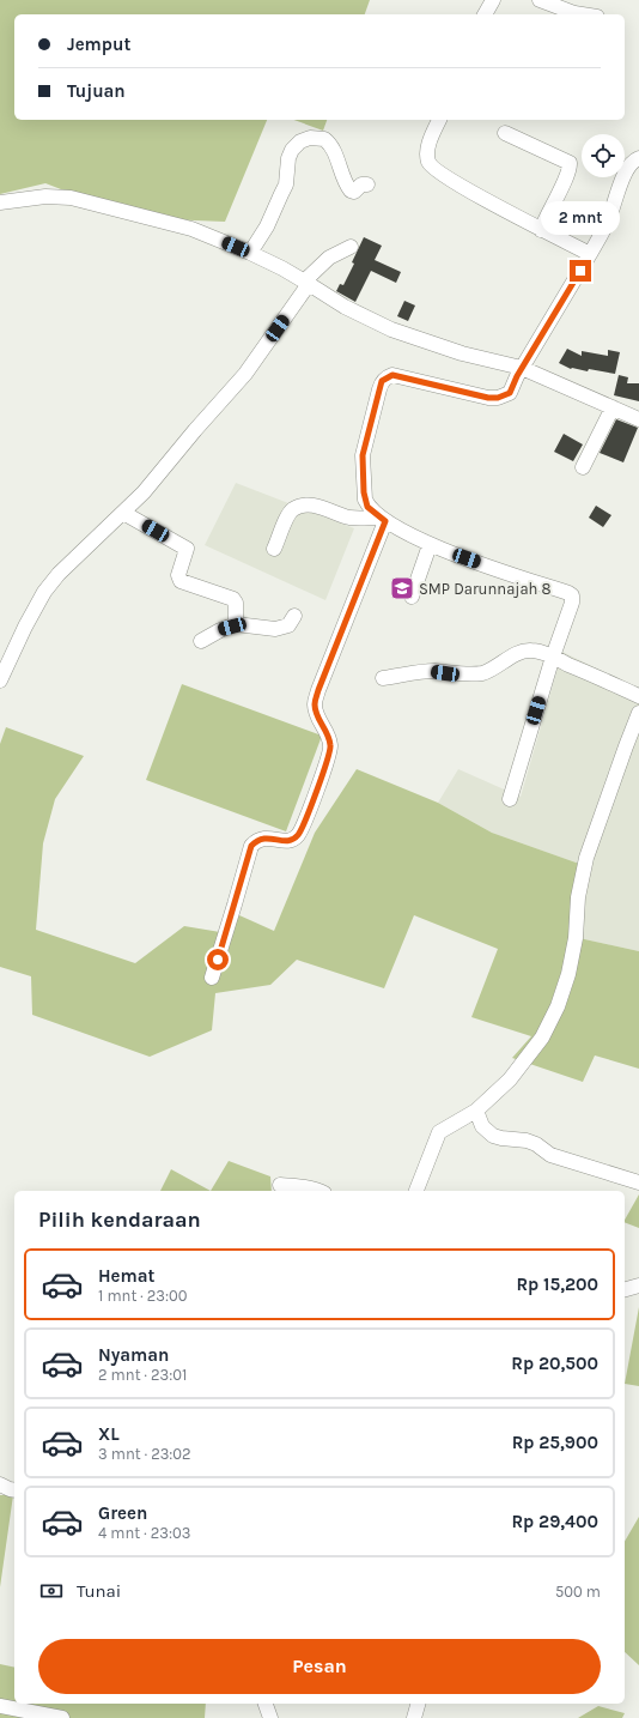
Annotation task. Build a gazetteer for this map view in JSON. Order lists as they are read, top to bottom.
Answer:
{
  "places": {
    "school or university": ["SMP Darunnajah 8"]
  },
  "page": {
    "banner": ["Jemput", "Tujuan"],
    "bubble": "2 mnt",
    "heading": "Pilih kendaraan",
    "list": [
      {
        "name": "Hemat",
        "note": "1 mnt · 23:00",
        "value": "Rp 15,200"
      },
      {
        "name": "Nyaman",
        "note": "2 mnt · 23:01",
        "value": "Rp 20,500"
      },
      {
        "name": "XL",
        "note": "3 mnt · 23:02",
        "value": "Rp 25,900"
      },
      {
        "name": "Green",
        "note": "4 mnt · 23:03",
        "value": "Rp 29,400"
      }
    ],
    "pay": ["Tunai", "500 m"],
    "buttons": "Pesan"
  }
}
